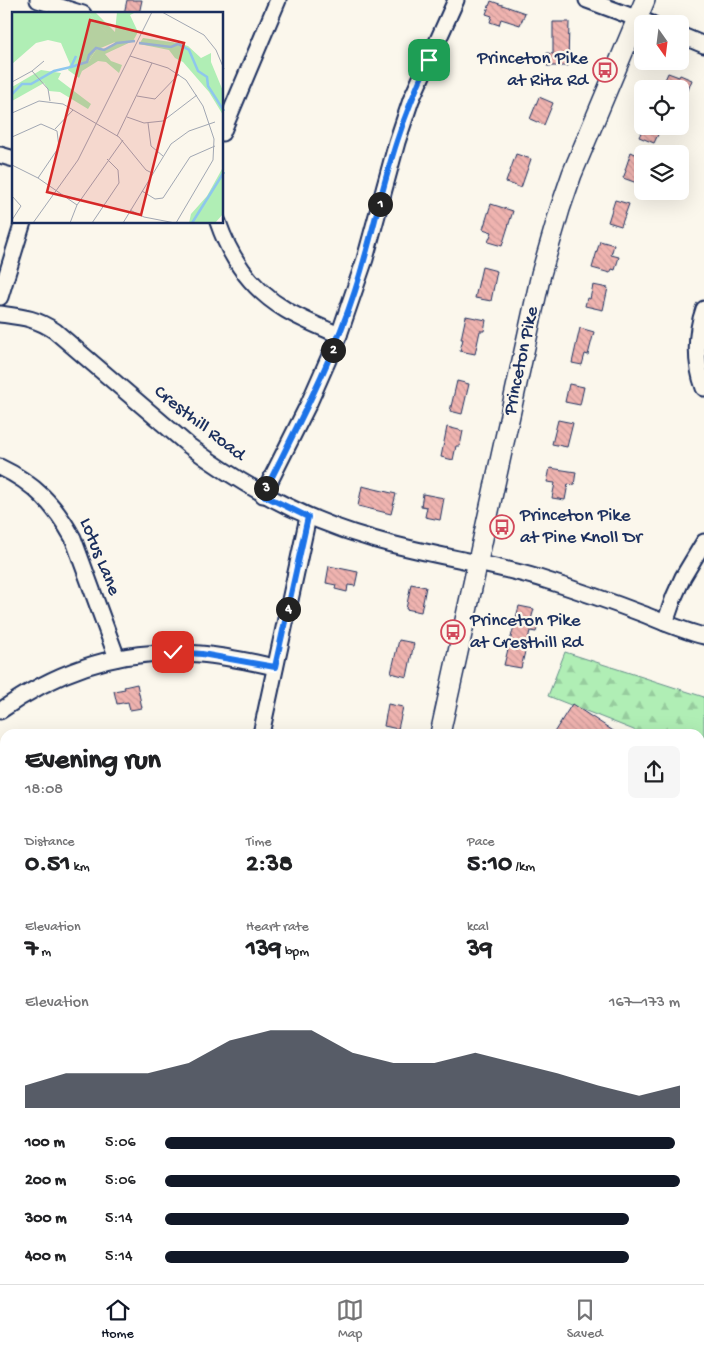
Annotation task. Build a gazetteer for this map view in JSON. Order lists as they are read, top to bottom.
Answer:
{
  "streets": {
    "main road": ["Princeton Pike"],
    "street": ["Cresthill Road", "Lotus Lane"]
  },
  "crossings": [
    ["Princeton Pike", "Cresthill Road"]
  ],
  "places": {
    "bus stop": ["Princeton Pike at Rita Rd", "Princeton Pike at Pine Knoll Dr", "Princeton Pike at Cresthill Rd"]
  },
  "north": "bottom",
  "page": {
    "pins": [
      "1",
      "2",
      "3",
      "4"
    ],
    "heading": ["Evening run", "18:08"],
    "stats": [
      ["Distance", "0.51 km"],
      ["Time", "2:38"],
      ["Pace", "5:10 /km"],
      ["Elevation", "7 m"],
      ["Heart rate", "139 bpm"],
      ["kcal", "39"]
    ],
    "chart": ["Elevation", "167–173 m"],
    "list": [
      {
        "name": "100 m",
        "note": "5:06"
      },
      {
        "name": "200 m",
        "note": "5:06"
      },
      {
        "name": "300 m",
        "note": "5:14"
      },
      {
        "name": "400 m",
        "note": "5:14"
      }
    ],
    "tabs": ["Home", "Map", "Saved"]
  }
}
